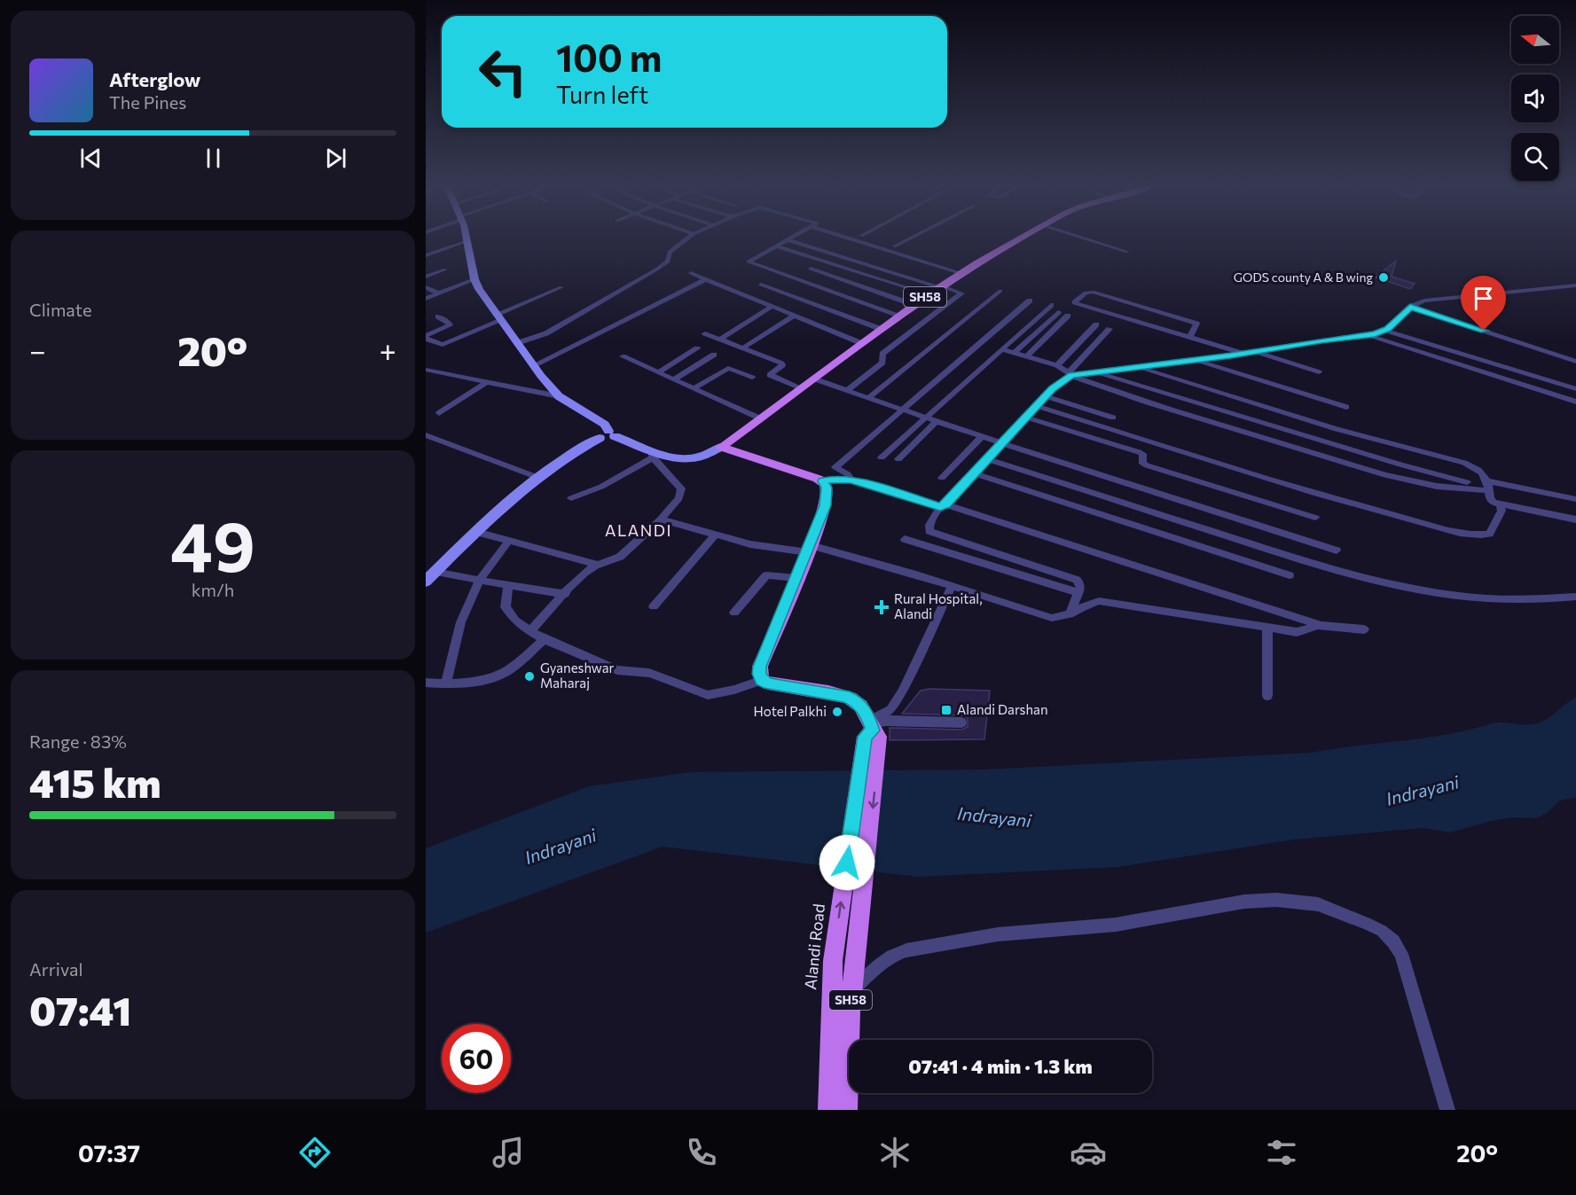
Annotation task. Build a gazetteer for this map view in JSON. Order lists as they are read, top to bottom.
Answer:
{
  "streets": {
    "main road": ["SH58", "Alandi Road"]
  },
  "districts": ["ALANDI"],
  "water": ["Indrayani"],
  "places": {
    "other": ["GODS county A & B wing", "Gyaneshwar Maharaj", "Hotel Palkhi"],
    "health": ["Rural Hospital, Alandi"],
    "transit": ["Alandi Darshan"]
  },
  "north": "left",
  "page": {
    "turn": ["100 m", "Turn left"],
    "song": ["Afterglow", "The Pines"],
    "tile": [
      "Climate",
      ["49", "km/h"],
      ["Range · 83%", "415 km"],
      ["Arrival", "07:41"]
    ],
    "heat": ["−", "20°", "+"],
    "limit": "60",
    "trip": "07:41 · 4 min · 1.3 km",
    "tabs": ["07:37", "20°"]
  }
}
